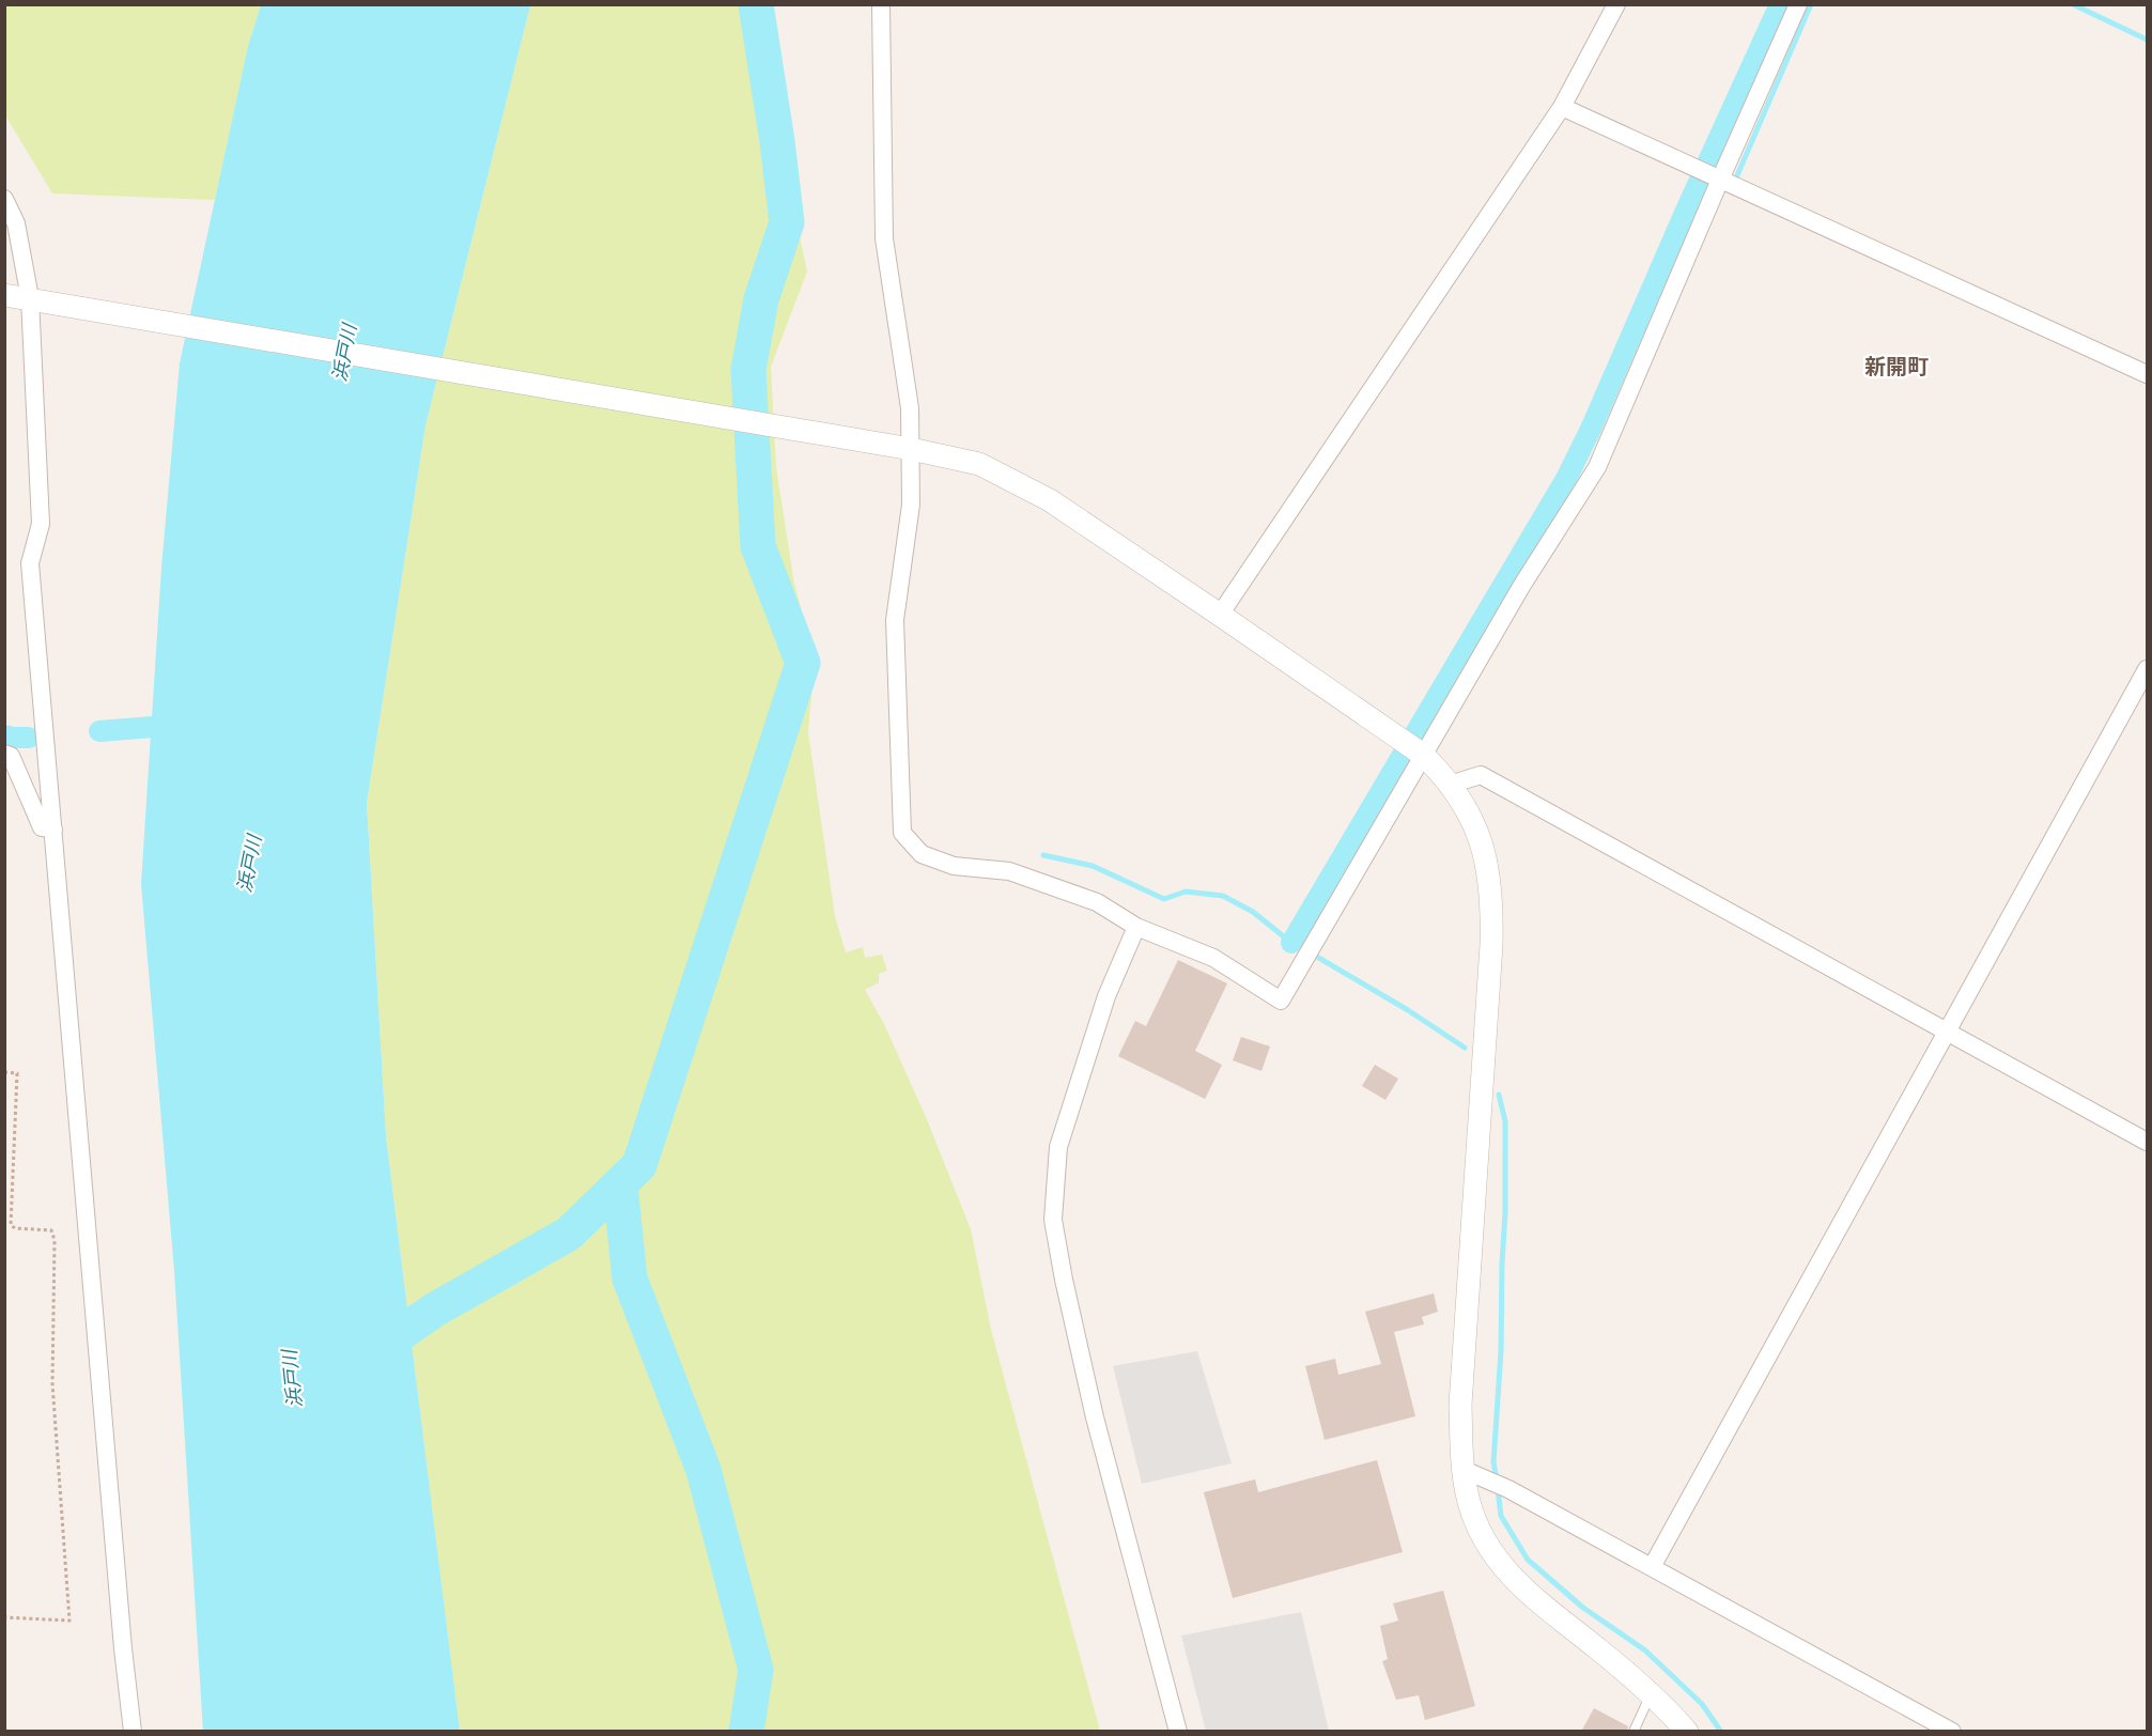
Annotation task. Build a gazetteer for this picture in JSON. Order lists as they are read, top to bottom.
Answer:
{
  "districts": ["新開町"],
  "water": ["浜戸川"]
}
